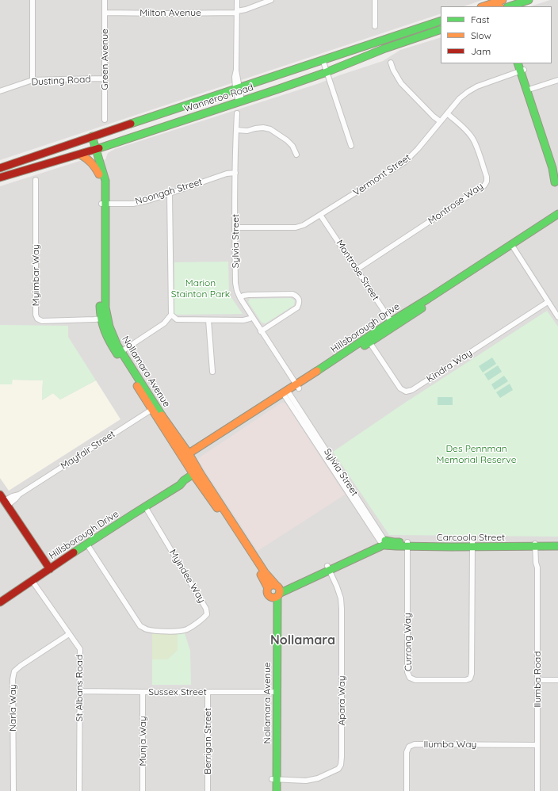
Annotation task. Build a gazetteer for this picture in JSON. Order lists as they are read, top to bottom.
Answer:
{
  "streets": {
    "main road": [
      "Wanneroo Road",
      "Hillsborough Drive",
      "Nollamara Avenue",
      "Carcoola Street"
    ],
    "street": [
      "Milton Avenue",
      "Green Avenue",
      "Dusting Road",
      "Vermont Street",
      "Noongah Street",
      "Montrose Way",
      "Sylvia Street",
      "Montrose Street",
      "Myimbar Way",
      "Kindra Way",
      "Mayfair Street",
      "Myindee Way",
      "Currong Way",
      "Ilumba Road",
      "St Albans Road",
      "Sussex Street",
      "Apara Way",
      "Narla Way",
      "Munja Way",
      "Berrigan Street",
      "Ilumba Way"
    ]
  },
  "crossings": [
    ["Milton Avenue", "Green Avenue"],
    ["Green Avenue", "Dusting Road"],
    ["Wanneroo Road", "Nollamara Avenue"],
    ["Vermont Street", "Montrose Way"],
    ["Vermont Street", "Sylvia Street"],
    ["Vermont Street", "Montrose Street"],
    ["Noongah Street", "Sylvia Street"],
    ["Noongah Street", "Nollamara Avenue"],
    ["Montrose Way", "Montrose Street"],
    ["Sylvia Street", "Hillsborough Drive"],
    ["Sylvia Street", "Carcoola Street"],
    ["Montrose Street", "Hillsborough Drive"],
    ["Myimbar Way", "Nollamara Avenue"],
    ["Hillsborough Drive", "Kindra Way"],
    ["Hillsborough Drive", "Nollamara Avenue"],
    ["Hillsborough Drive", "Myindee Way"],
    ["Hillsborough Drive", "St Albans Road"],
    ["Nollamara Avenue", "Mayfair Street"],
    ["Nollamara Avenue", "Carcoola Street"],
    ["Nollamara Avenue", "Sussex Street"],
    ["Nollamara Avenue", "Apara Way"],
    ["Carcoola Street", "Currong Way"],
    ["Carcoola Street", "Ilumba Road"],
    ["Carcoola Street", "Apara Way"],
    ["Ilumba Road", "Ilumba Way"],
    ["St Albans Road", "Sussex Street"],
    ["St Albans Road", "Narla Way"],
    ["Sussex Street", "Munja Way"],
    ["Sussex Street", "Berrigan Street"]
  ],
  "districts": ["Nollamara"],
  "parks": ["Marion Stainton Park", "Des Pennman Memorial Reserve"],
  "legend": ["Fast", "Slow", "Jam"]
}
